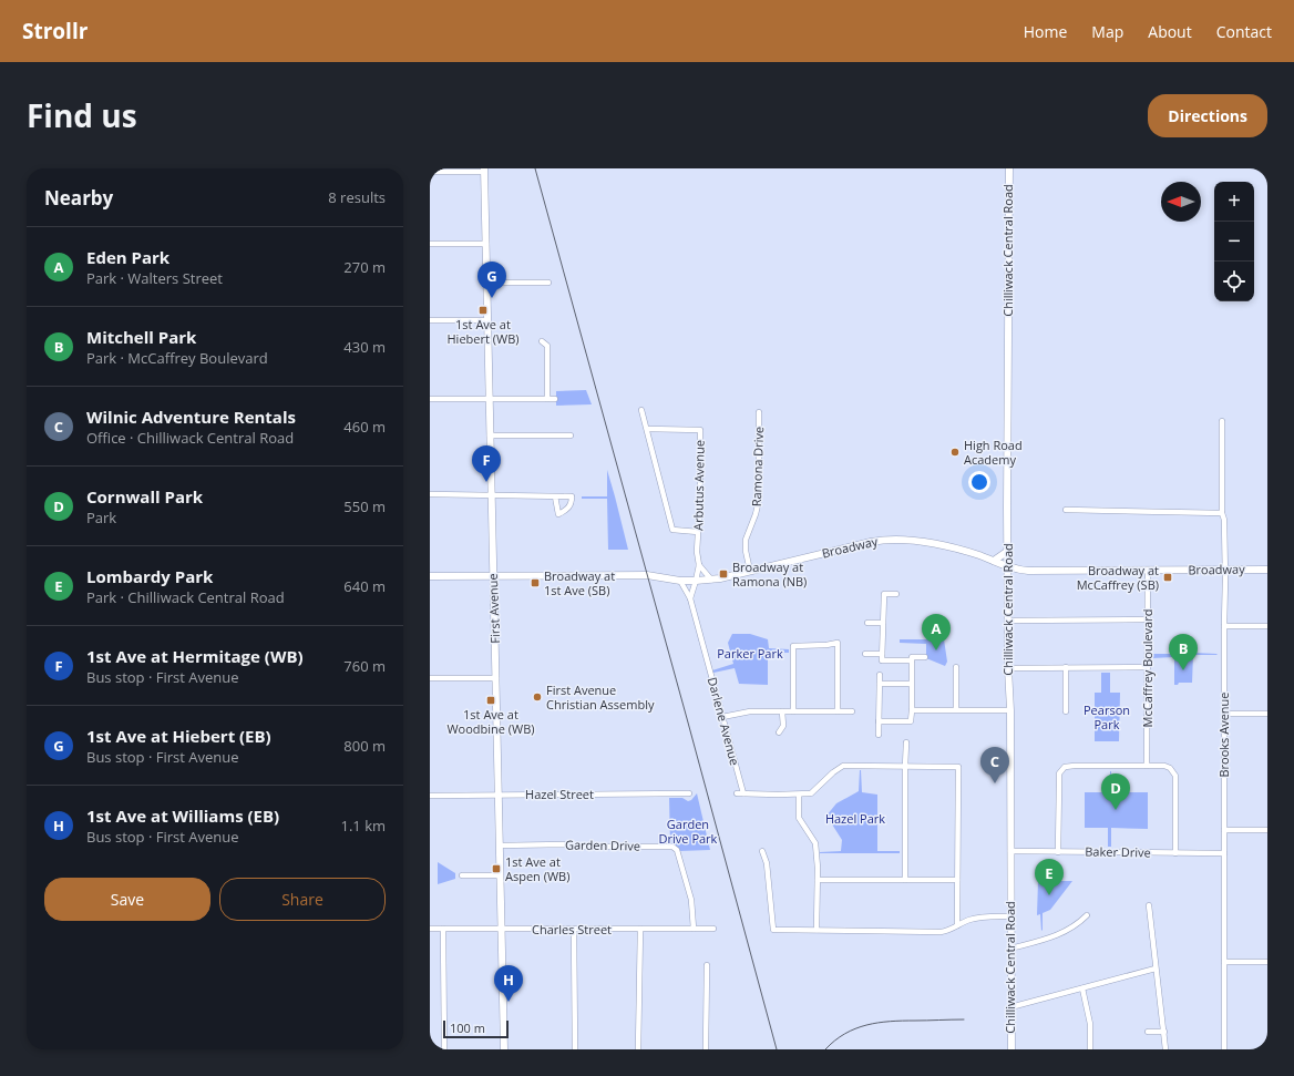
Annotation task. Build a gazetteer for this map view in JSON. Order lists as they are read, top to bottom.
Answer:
{
  "streets": {
    "street": [
      "Chilliwack Central Road",
      "Ramona Drive",
      "Arbutus Avenue",
      "Broadway",
      "First Avenue",
      "McCaffrey Boulevard",
      "Darlene Avenue",
      "Brooks Avenue",
      "Hazel Street",
      "Garden Drive",
      "Baker Drive",
      "Charles Street"
    ]
  },
  "crossings": [
    ["Chilliwack Central Road", "Broadway"],
    ["Chilliwack Central Road", "Baker Drive"],
    ["Ramona Drive", "Broadway"],
    ["Arbutus Avenue", "Broadway"],
    ["Broadway", "First Avenue"],
    ["Broadway", "McCaffrey Boulevard"],
    ["Broadway", "Darlene Avenue"],
    ["Broadway", "Brooks Avenue"],
    ["First Avenue", "Hazel Street"],
    ["First Avenue", "Garden Drive"],
    ["First Avenue", "Charles Street"],
    ["Brooks Avenue", "Baker Drive"],
    ["Garden Drive", "Charles Street"]
  ],
  "parks": [
    "Parker Park",
    "Pearson Park",
    "Hazel Park",
    "Garden Drive Park"
  ],
  "places": {
    "transit": [
      "1st Ave at Hiebert (WB)",
      "Broadway at Ramona (NB)",
      "Broadway at McCaffrey (SB)",
      "Broadway at 1st Ave (SB)",
      "1st Ave at Woodbine (WB)",
      "1st Ave at Aspen (WB)"
    ],
    "other": ["High Road Academy", "First Avenue Christian Assembly"]
  },
  "scale_bar": "100 m",
  "north": "left",
  "page": {
    "header": "Strollr",
    "nav": [
      "Home",
      "Map",
      "About",
      "Contact"
    ],
    "title": "Find us",
    "buttons": [
      "Directions",
      ["Save", "Share"]
    ],
    "heading": ["Nearby", "8 results"],
    "map_buttons": ["+", "−"],
    "list": [
      {
        "mark": "A",
        "name": "Eden Park",
        "note": "Park · Walters Street",
        "value": "270 m"
      },
      {
        "mark": "B",
        "name": "Mitchell Park",
        "note": "Park · McCaffrey Boulevard",
        "value": "430 m"
      },
      {
        "mark": "C",
        "name": "Wilnic Adventure Rentals",
        "note": "Office · Chilliwack Central Road",
        "value": "460 m"
      },
      {
        "mark": "D",
        "name": "Cornwall Park",
        "note": "Park",
        "value": "550 m"
      },
      {
        "mark": "E",
        "name": "Lombardy Park",
        "note": "Park · Chilliwack Central Road",
        "value": "640 m"
      },
      {
        "mark": "F",
        "name": "1st Ave at Hermitage (WB)",
        "note": "Bus stop · First Avenue",
        "value": "760 m"
      },
      {
        "mark": "G",
        "name": "1st Ave at Hiebert (EB)",
        "note": "Bus stop · First Avenue",
        "value": "800 m"
      },
      {
        "mark": "H",
        "name": "1st Ave at Williams (EB)",
        "note": "Bus stop · First Avenue",
        "value": "1.1 km"
      }
    ],
    "pins": [
      "G",
      "F",
      "A",
      "B",
      "C",
      "D",
      "E",
      "H"
    ],
    "scale": "100 m"
  }
}
